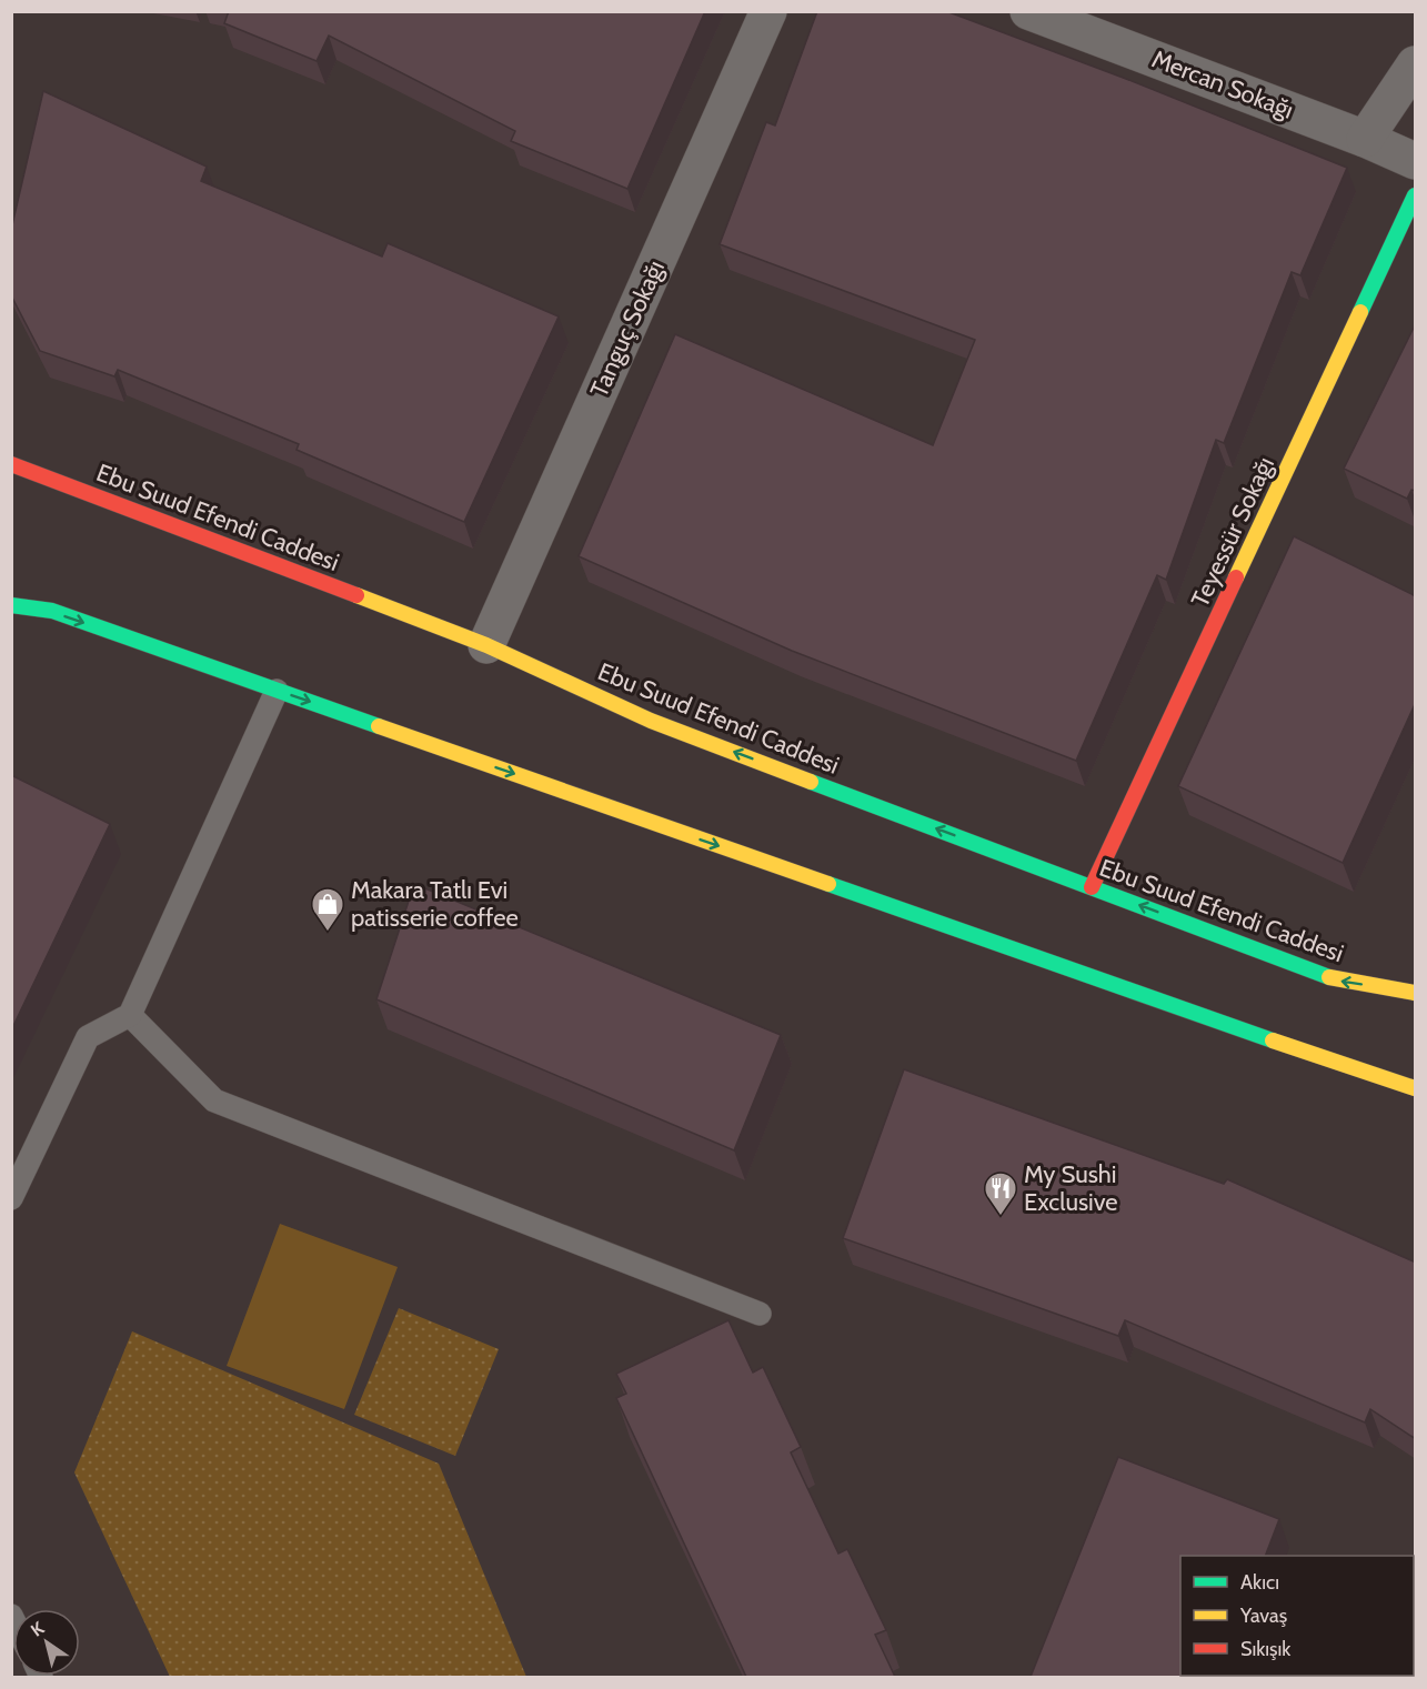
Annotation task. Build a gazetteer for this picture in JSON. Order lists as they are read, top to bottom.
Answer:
{
  "streets": {
    "street": [
      "Mercan Sokağı",
      "Tanguç Sokağı",
      "Ebu Suud Efendi Caddesi",
      "Teyessür Sokağı"
    ]
  },
  "crossings": [
    ["Tanguç Sokağı", "Ebu Suud Efendi Caddesi"],
    ["Ebu Suud Efendi Caddesi", "Teyessür Sokağı"]
  ],
  "places": {
    "shop": ["Makara Tatlı Evi patisserie coffee"],
    "restaurant": ["My Sushi Exclusive"]
  },
  "legend": ["Akıcı", "Yavaş", "Sıkışık"],
  "north": "top left"
}
